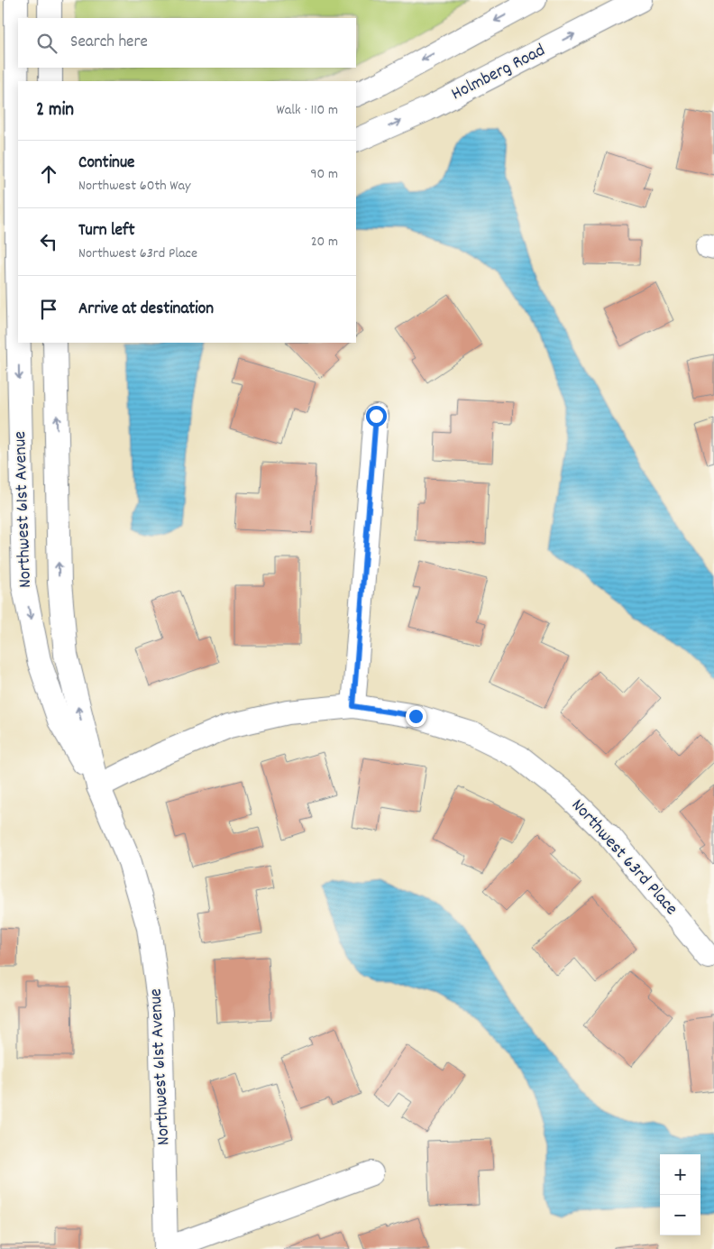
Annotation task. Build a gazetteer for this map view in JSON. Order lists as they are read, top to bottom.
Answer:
{
  "streets": {
    "street": ["Holmberg Road", "Northwest 61st Avenue", "Northwest 63rd Place"]
  },
  "crossings": [
    ["Northwest 61st Avenue", "Northwest 63rd Place"]
  ],
  "page": {
    "search": "Search here",
    "heading": ["2 min", "Walk · 110 m"],
    "list": [
      ["Continue", "Northwest 60th Way", "90 m"],
      ["Turn left", "Northwest 63rd Place", "20 m"],
      "Arrive at destination"
    ],
    "map_buttons": ["+", "−"]
  }
}
